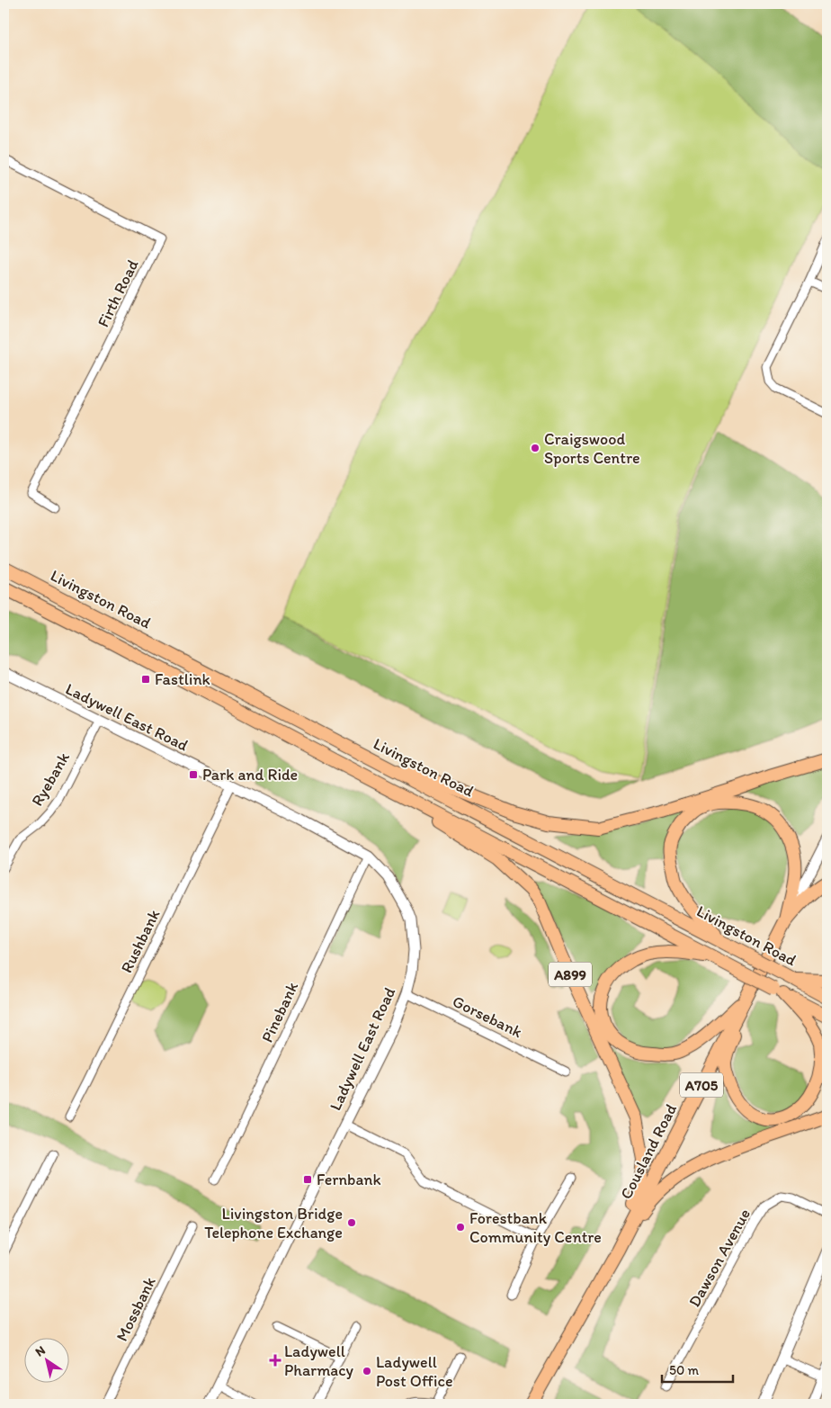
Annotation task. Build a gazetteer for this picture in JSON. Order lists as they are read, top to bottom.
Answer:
{
  "streets": {
    "main road": [
      "Livingston Road",
      "A899",
      "A705",
      "Cousland Road"
    ],
    "street": [
      "Firth Road",
      "Ladywell East Road",
      "Ryebank",
      "Rushbank",
      "Pinebank",
      "Gorsebank",
      "Dawson Avenue",
      "Mossbank"
    ]
  },
  "crossings": [
    ["Livingston Road", "A899"],
    ["Ladywell East Road", "Ryebank"],
    ["Ladywell East Road", "Rushbank"],
    ["Ladywell East Road", "Pinebank"],
    ["Ladywell East Road", "Gorsebank"],
    ["A899", "Cousland Road"]
  ],
  "places": {
    "other": [
      "Craigswood Sports Centre",
      "Livingston Bridge Telephone Exchange",
      "Forestbank Community Centre",
      "Ladywell Post Office"
    ],
    "transit": ["Fastlink", "Park and Ride", "Fernbank"],
    "health": ["Ladywell Pharmacy"]
  },
  "scale_bar": "50 m",
  "north": "top left"
}
